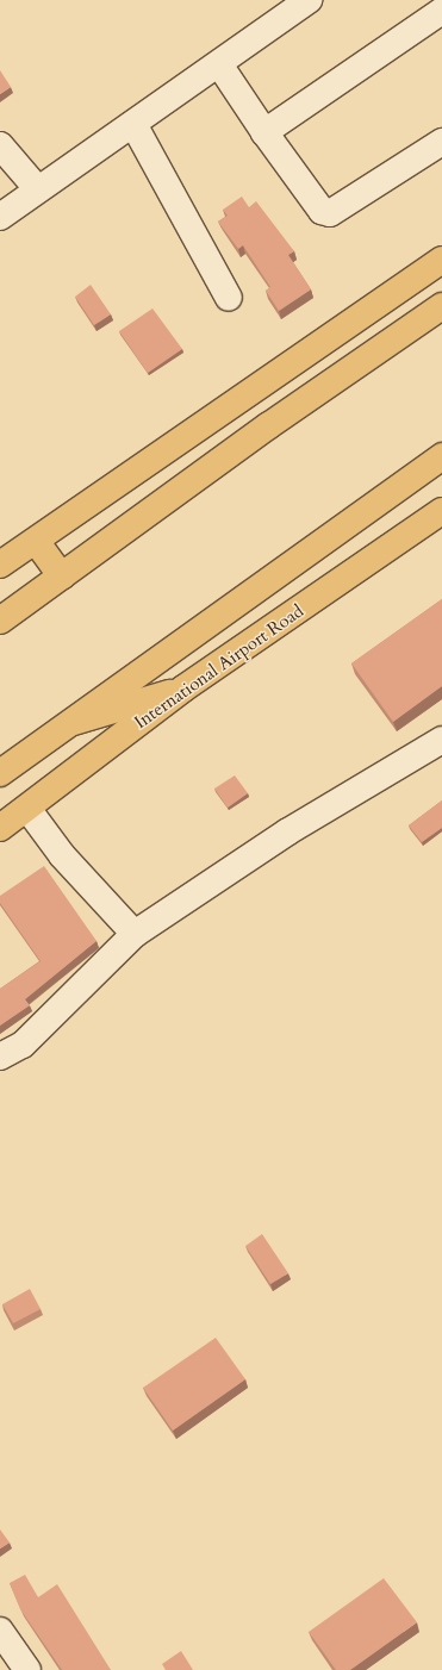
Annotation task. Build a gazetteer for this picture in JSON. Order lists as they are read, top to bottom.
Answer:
{
  "streets": {
    "main road": ["International Airport Road"]
  }
}
